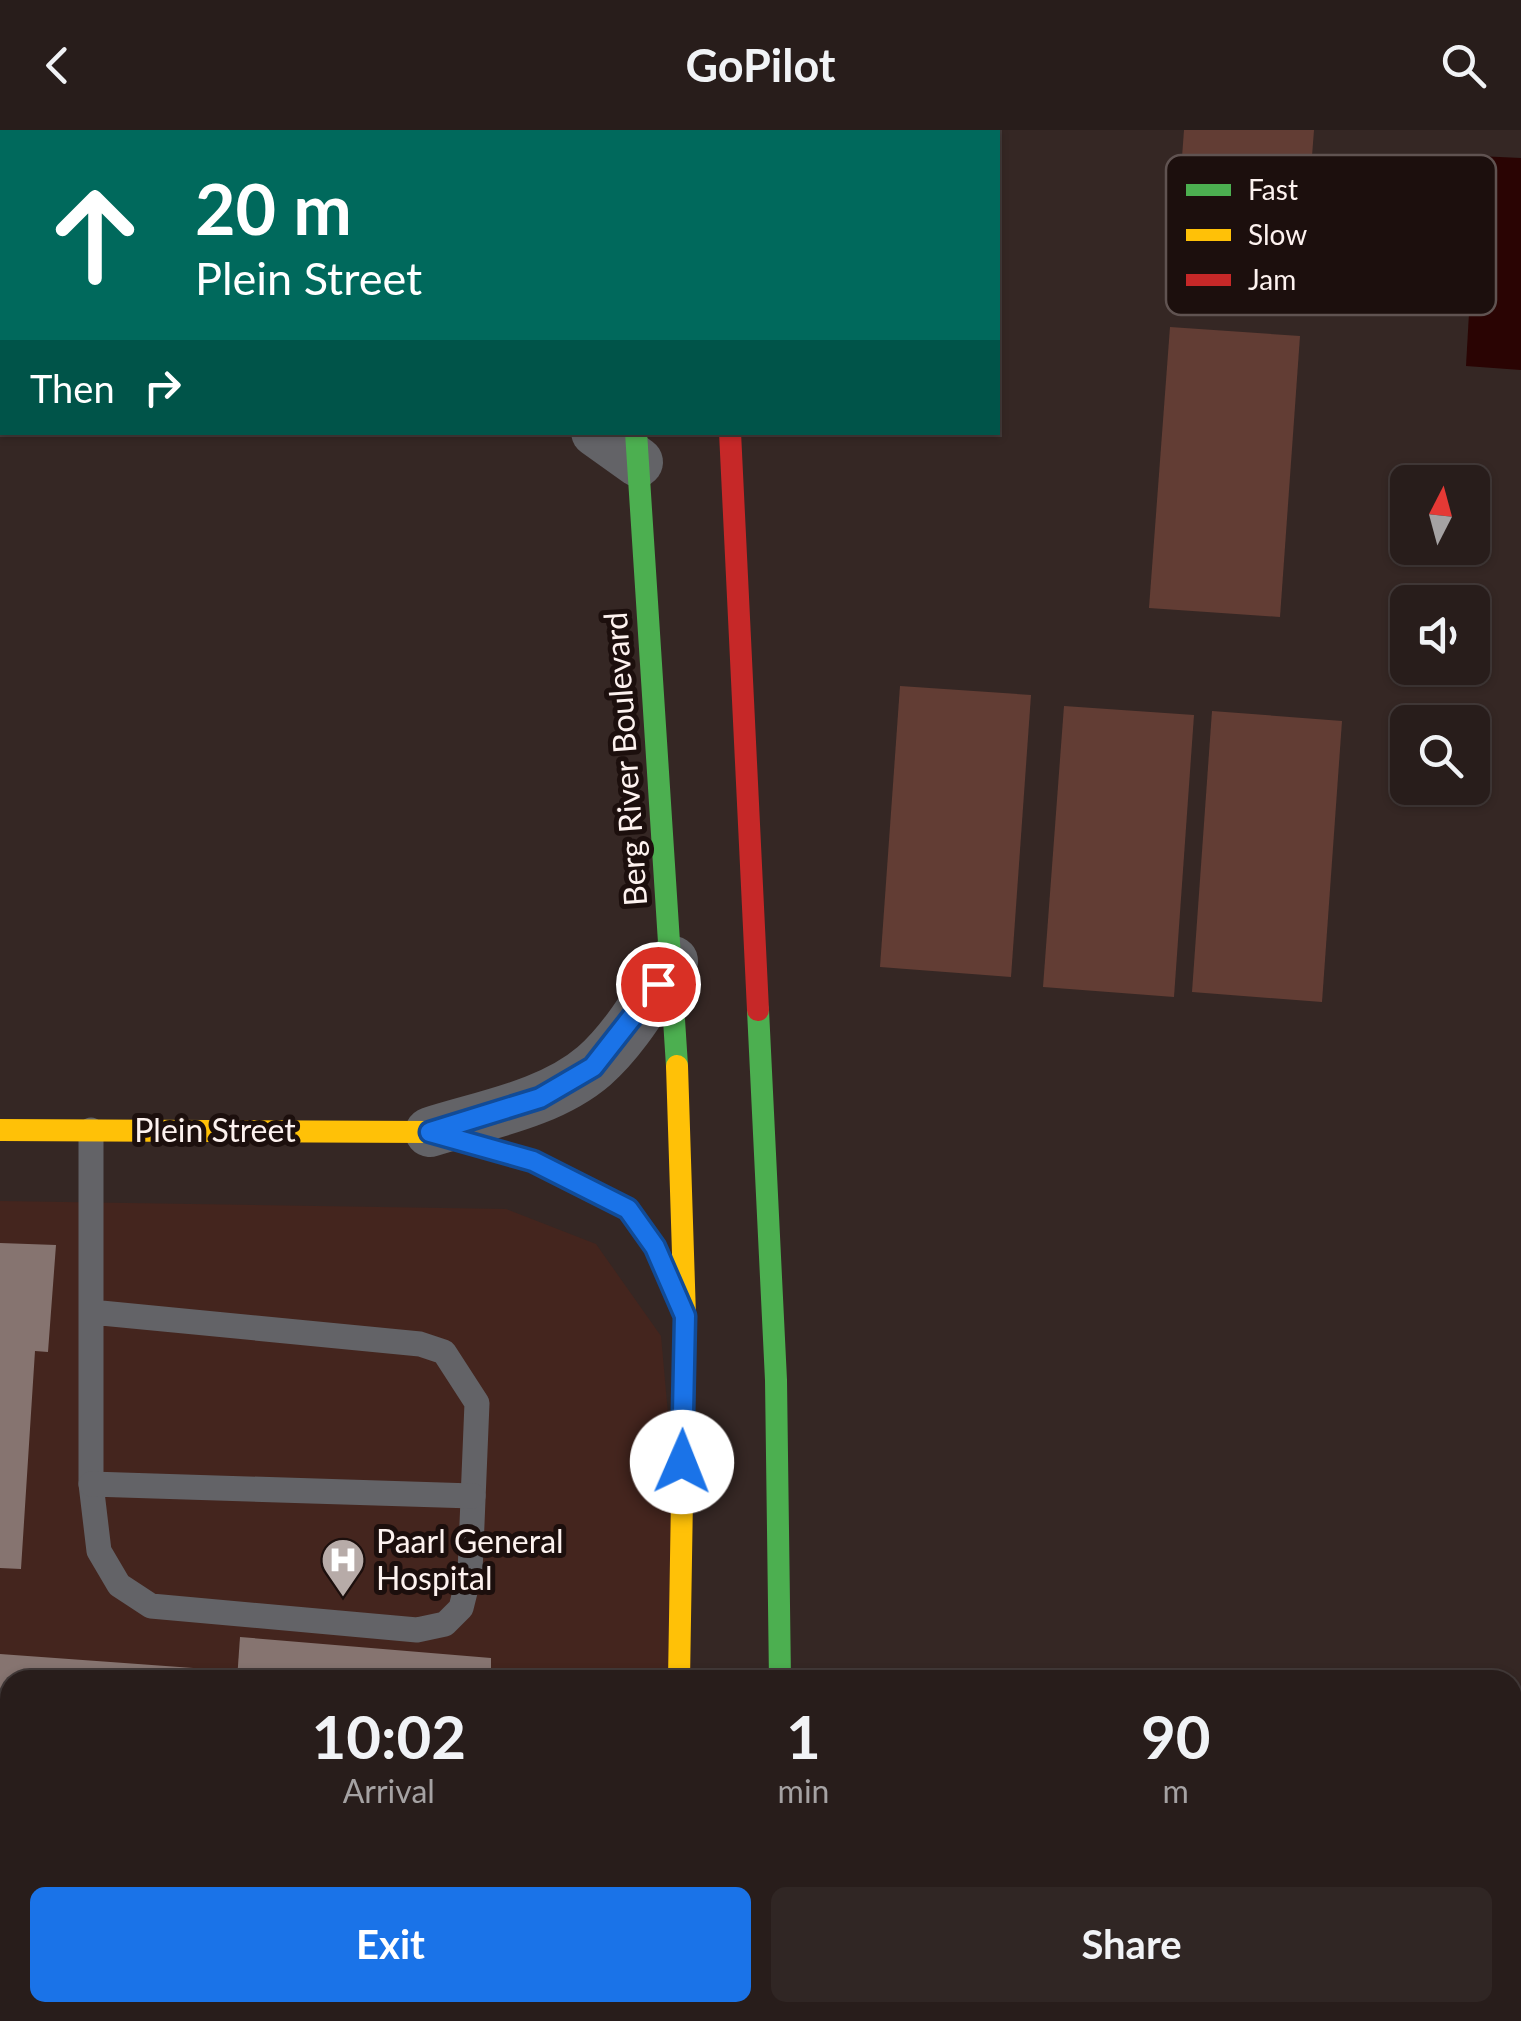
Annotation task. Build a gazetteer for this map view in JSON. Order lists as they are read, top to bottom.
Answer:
{
  "streets": {
    "street": ["Berg River Boulevard", "Plein Street"]
  },
  "crossings": [
    ["Berg River Boulevard", "Plein Street"]
  ],
  "places": {
    "hospital": ["Paarl General Hospital"]
  },
  "legend": ["Fast", "Slow", "Jam"],
  "north": "top",
  "page": {
    "header": "GoPilot",
    "turn": ["20 m", "Plein Street"],
    "then": "Then",
    "eta": [
      "10:02",
      "Arrival",
      "1",
      "min",
      "90",
      "m"
    ],
    "buttons": ["Exit", "Share"]
  }
}
